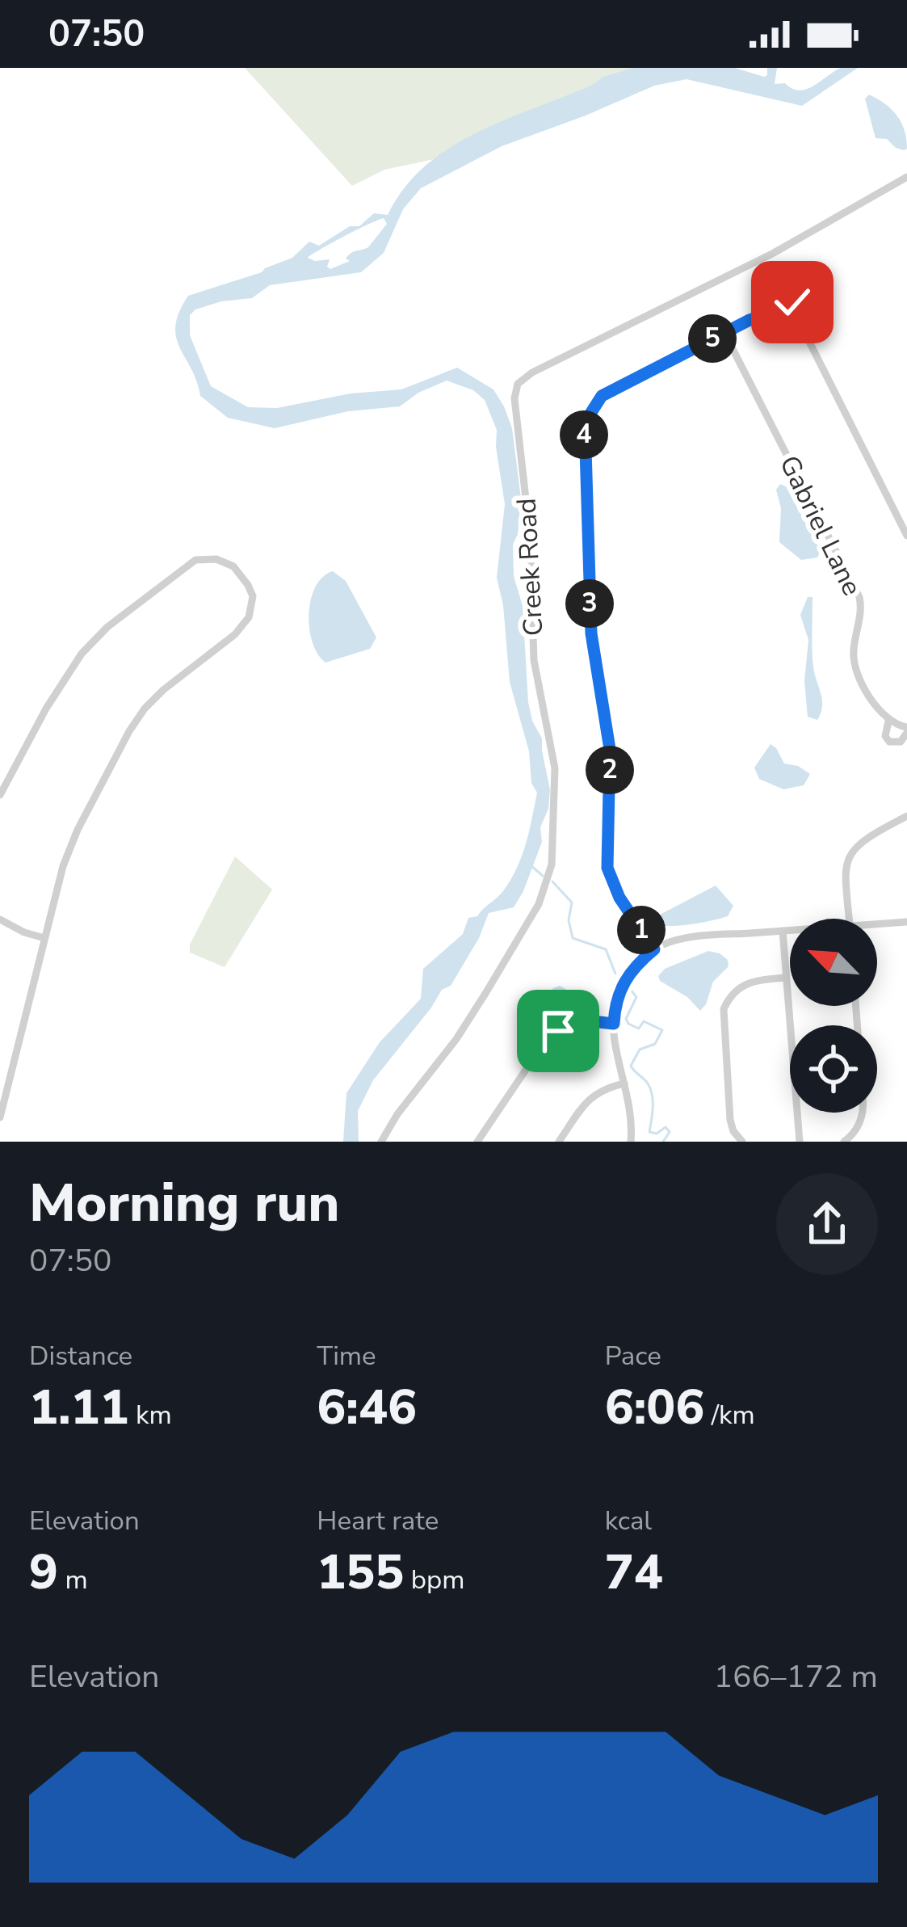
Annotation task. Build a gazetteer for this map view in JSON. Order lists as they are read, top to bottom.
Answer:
{
  "streets": {
    "street": ["Gabriel Lane", "Creek Road"]
  },
  "north": "top left",
  "page": {
    "status": "07:50",
    "pins": [
      "5",
      "4",
      "3",
      "2",
      "1"
    ],
    "heading": ["Morning run", "07:50"],
    "stats": [
      ["Distance", "1.11 km"],
      ["Time", "6:46"],
      ["Pace", "6:06 /km"],
      ["Elevation", "9 m"],
      ["Heart rate", "155 bpm"],
      ["kcal", "74"]
    ],
    "chart": ["Elevation", "166–172 m"]
  }
}
